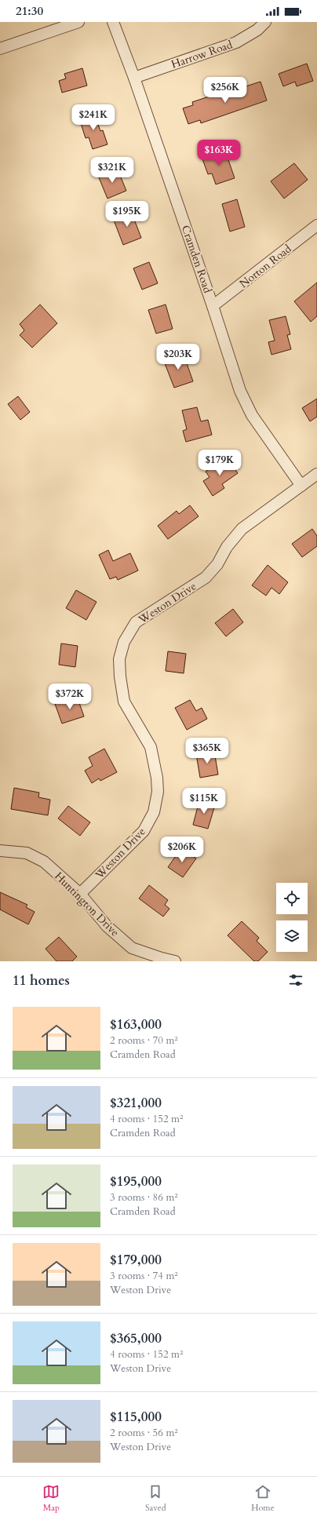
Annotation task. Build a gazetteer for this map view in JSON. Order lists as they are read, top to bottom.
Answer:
{
  "streets": {
    "street": [
      "Harrow Road",
      "Cramden Road",
      "Norton Road",
      "Weston Drive",
      "Huntington Drive"
    ]
  },
  "crossings": [
    ["Harrow Road", "Cramden Road"],
    ["Cramden Road", "Norton Road"],
    ["Cramden Road", "Weston Drive"],
    ["Weston Drive", "Huntington Drive"]
  ],
  "page": {
    "status": "21:30",
    "price": [
      "$256K",
      "$241K",
      "$163K",
      "$321K",
      "$195K",
      "$203K",
      "$179K",
      "$372K",
      "$365K",
      "$115K",
      "$206K"
    ],
    "heading": "11 homes",
    "list": [
      {
        "name": "$163,000",
        "note": "2 rooms · 70 m² · Cramden Road"
      },
      {
        "name": "$321,000",
        "note": "4 rooms · 152 m² · Cramden Road"
      },
      {
        "name": "$195,000",
        "note": "3 rooms · 86 m² · Cramden Road"
      },
      {
        "name": "$179,000",
        "note": "3 rooms · 74 m² · Weston Drive"
      },
      {
        "name": "$365,000",
        "note": "4 rooms · 152 m² · Weston Drive"
      },
      {
        "name": "$115,000",
        "note": "2 rooms · 56 m² · Weston Drive"
      }
    ],
    "tabs": ["Map", "Saved", "Home"]
  }
}
